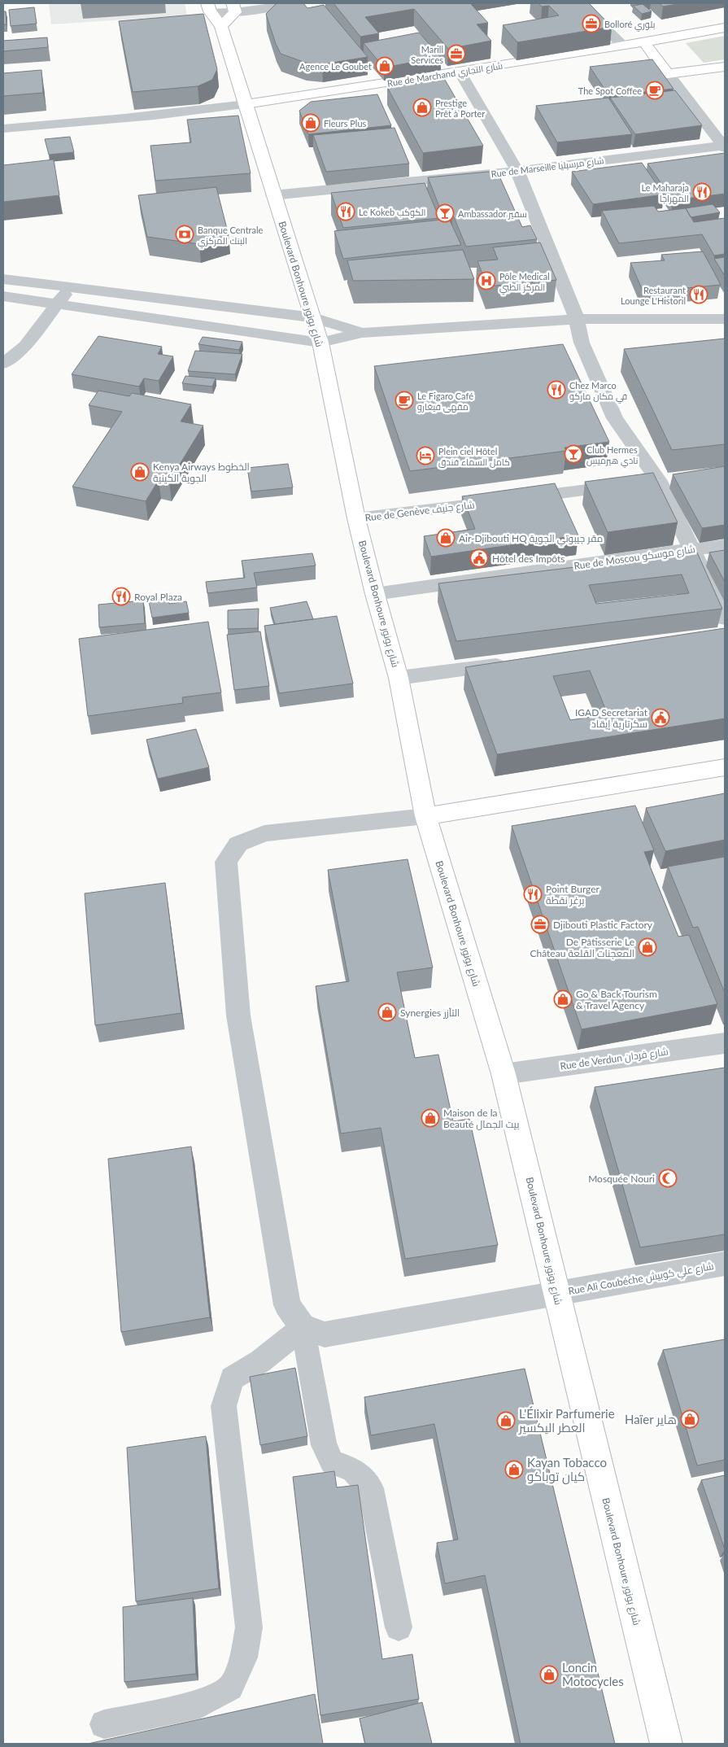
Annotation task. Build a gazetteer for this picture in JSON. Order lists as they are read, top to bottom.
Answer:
{
  "streets": {
    "main road": ["Rue de Marchand شارع التجاري", "Boulevard Bonhoure شارع بونور"],
    "street": [
      "Rue de Marseille شارع مرسيليا",
      "Rue de Genève شارع جنيف",
      "Rue de Moscou شارع موسكو",
      "Rue de Verdun شارع فردان",
      "Rue Ali Coubéche شارع علي كوبيش"
    ]
  },
  "crossings": [
    ["Rue de Marchand شارع التجاري", "Boulevard Bonhoure شارع بونور"],
    ["Rue de Marseille شارع مرسيليا", "Boulevard Bonhoure شارع بونور"],
    ["Boulevard Bonhoure شارع بونور", "Rue de Genève شارع جنيف"],
    ["Boulevard Bonhoure شارع بونور", "Rue de Moscou شارع موسكو"],
    ["Boulevard Bonhoure شارع بونور", "Rue de Verdun شارع فردان"],
    ["Boulevard Bonhoure شارع بونور", "Rue Ali Coubéche شارع علي كوبيش"]
  ],
  "places": {
    "office": ["Bolloré بلوري", "Marill Services", "Djibouti Plastic Factory"],
    "shop": [
      "Agence Le Goubet",
      "Prestige Prêt à Porter",
      "Fleurs Plus",
      "Kenya Airways الخطوط الجوية الكينية",
      "Air-Djibouti HQ مقر جيبوتي الجوية",
      "De Pâtisserie Le Château المعجنات القلعة",
      "Go & Back Tourism & Travel Agency",
      "Synergies التآزر",
      "Maison de la Beauté بيت الجمال",
      "Haïer هاير",
      "L'Élixir Parfumerie العطر اليكسير",
      "Kayan Tobacco كيان توباكو",
      "Loncin Motocycles"
    ],
    "cafe": ["The Spot Coffee", "Le Figaro Café مقهى فيغارو"],
    "restaurant": [
      "Le Maharaja المهراجا",
      "Le Kokeb الكوكب",
      "Restaurant Lounge L'Historil",
      "Chez Marco في مكان ماركو",
      "Royal Plaza",
      "Point Burger برغر نقطة"
    ],
    "bar": ["Ambassador سفير", "Club Hermes نادي هيرميس"],
    "bank": ["Banque Centrale البنك المركزي"],
    "hospital": ["Pôle Medical المركز الطبي"],
    "hotel": ["Plein ciel Hôtel كامل السماء فندق"],
    "public building": ["Hôtel des Impôts", "IGAD Secretariat سكرتارية إيقاد"],
    "mosque": ["Mosquée Nouri"]
  }
}
